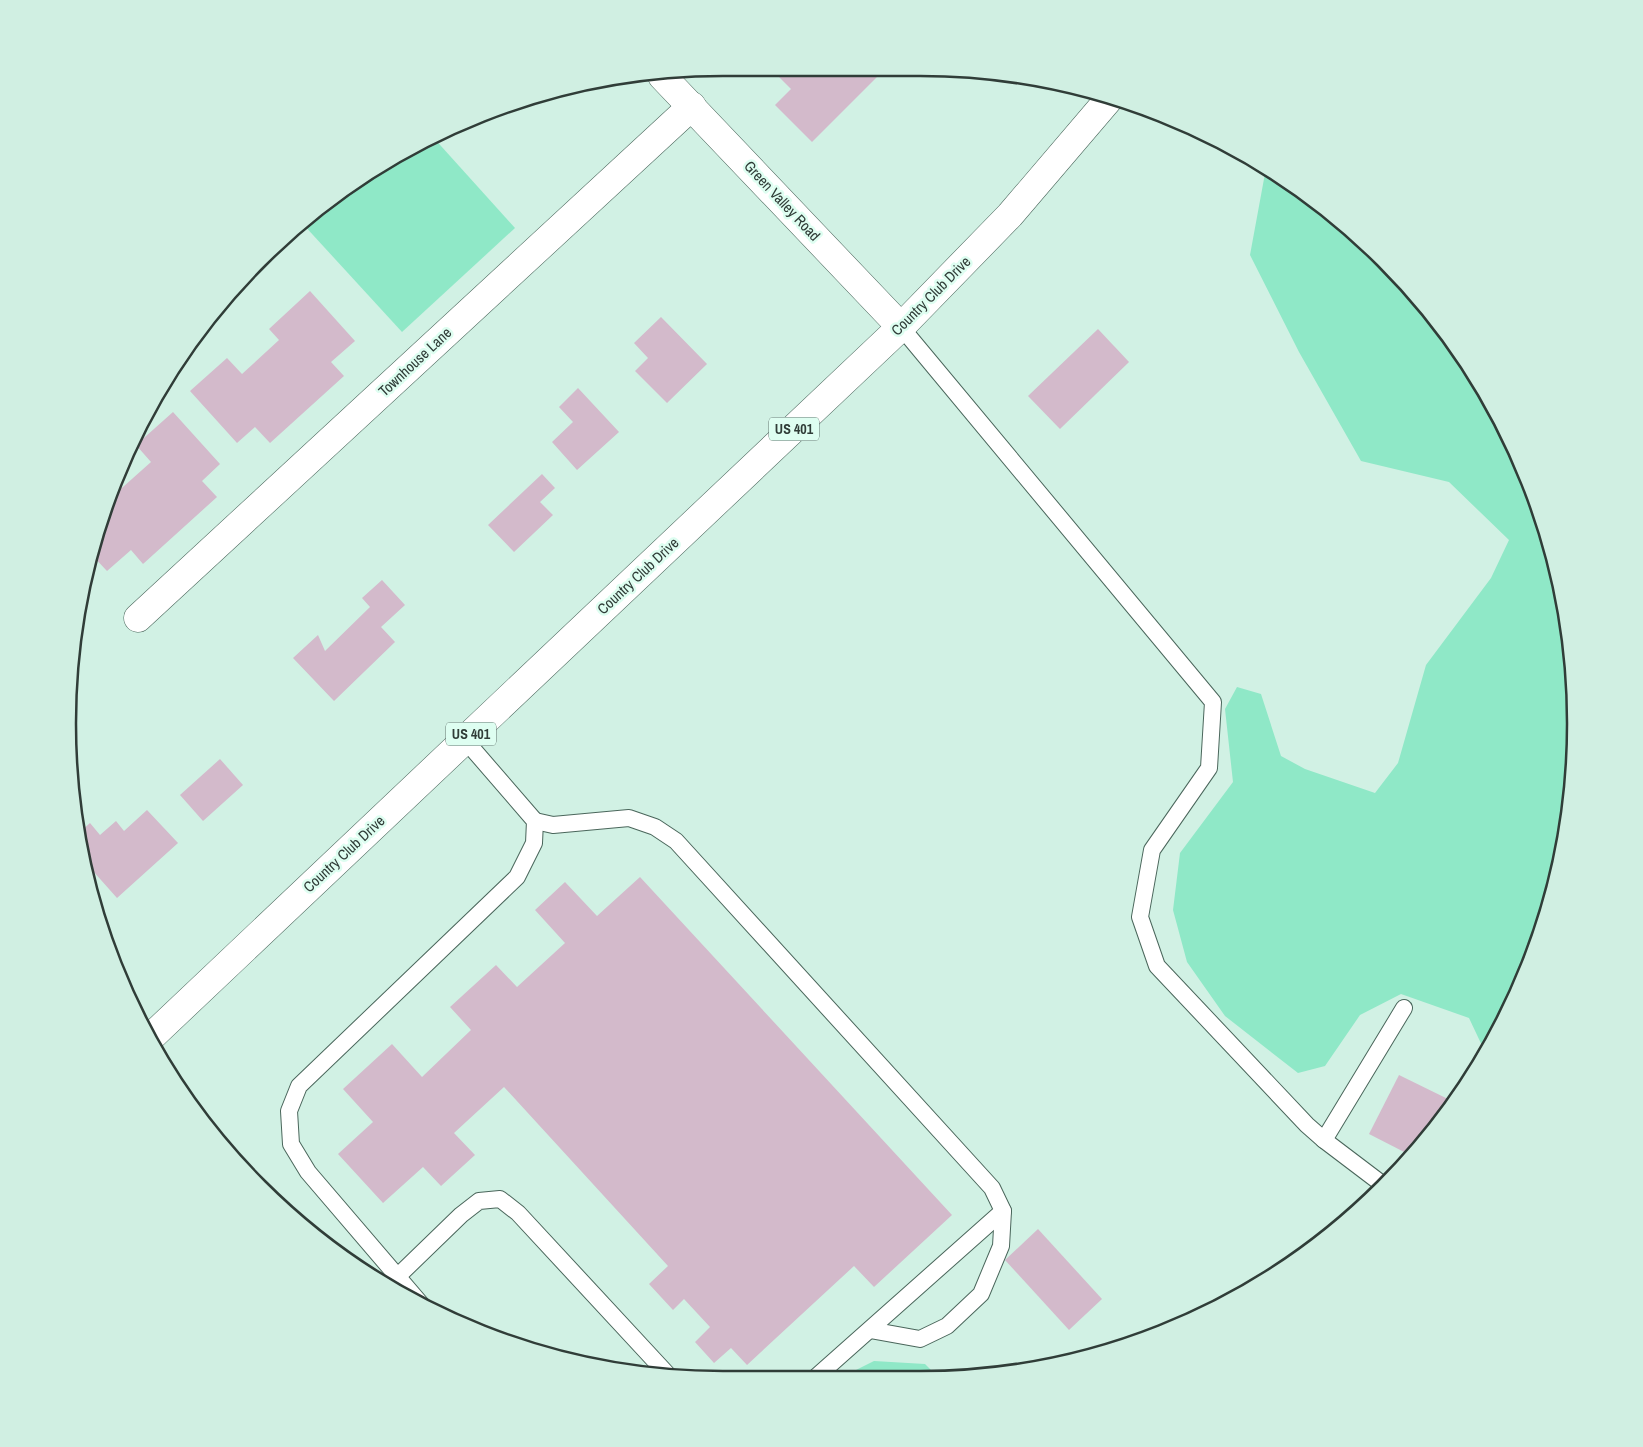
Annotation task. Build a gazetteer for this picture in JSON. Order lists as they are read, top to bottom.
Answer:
{
  "streets": {
    "main road": [
      "Green Valley Road",
      "Country Club Drive",
      "Townhouse Lane",
      "US 401"
    ]
  },
  "crossings": [
    ["Green Valley Road", "Country Club Drive"],
    ["Green Valley Road", "Townhouse Lane"]
  ]
}
